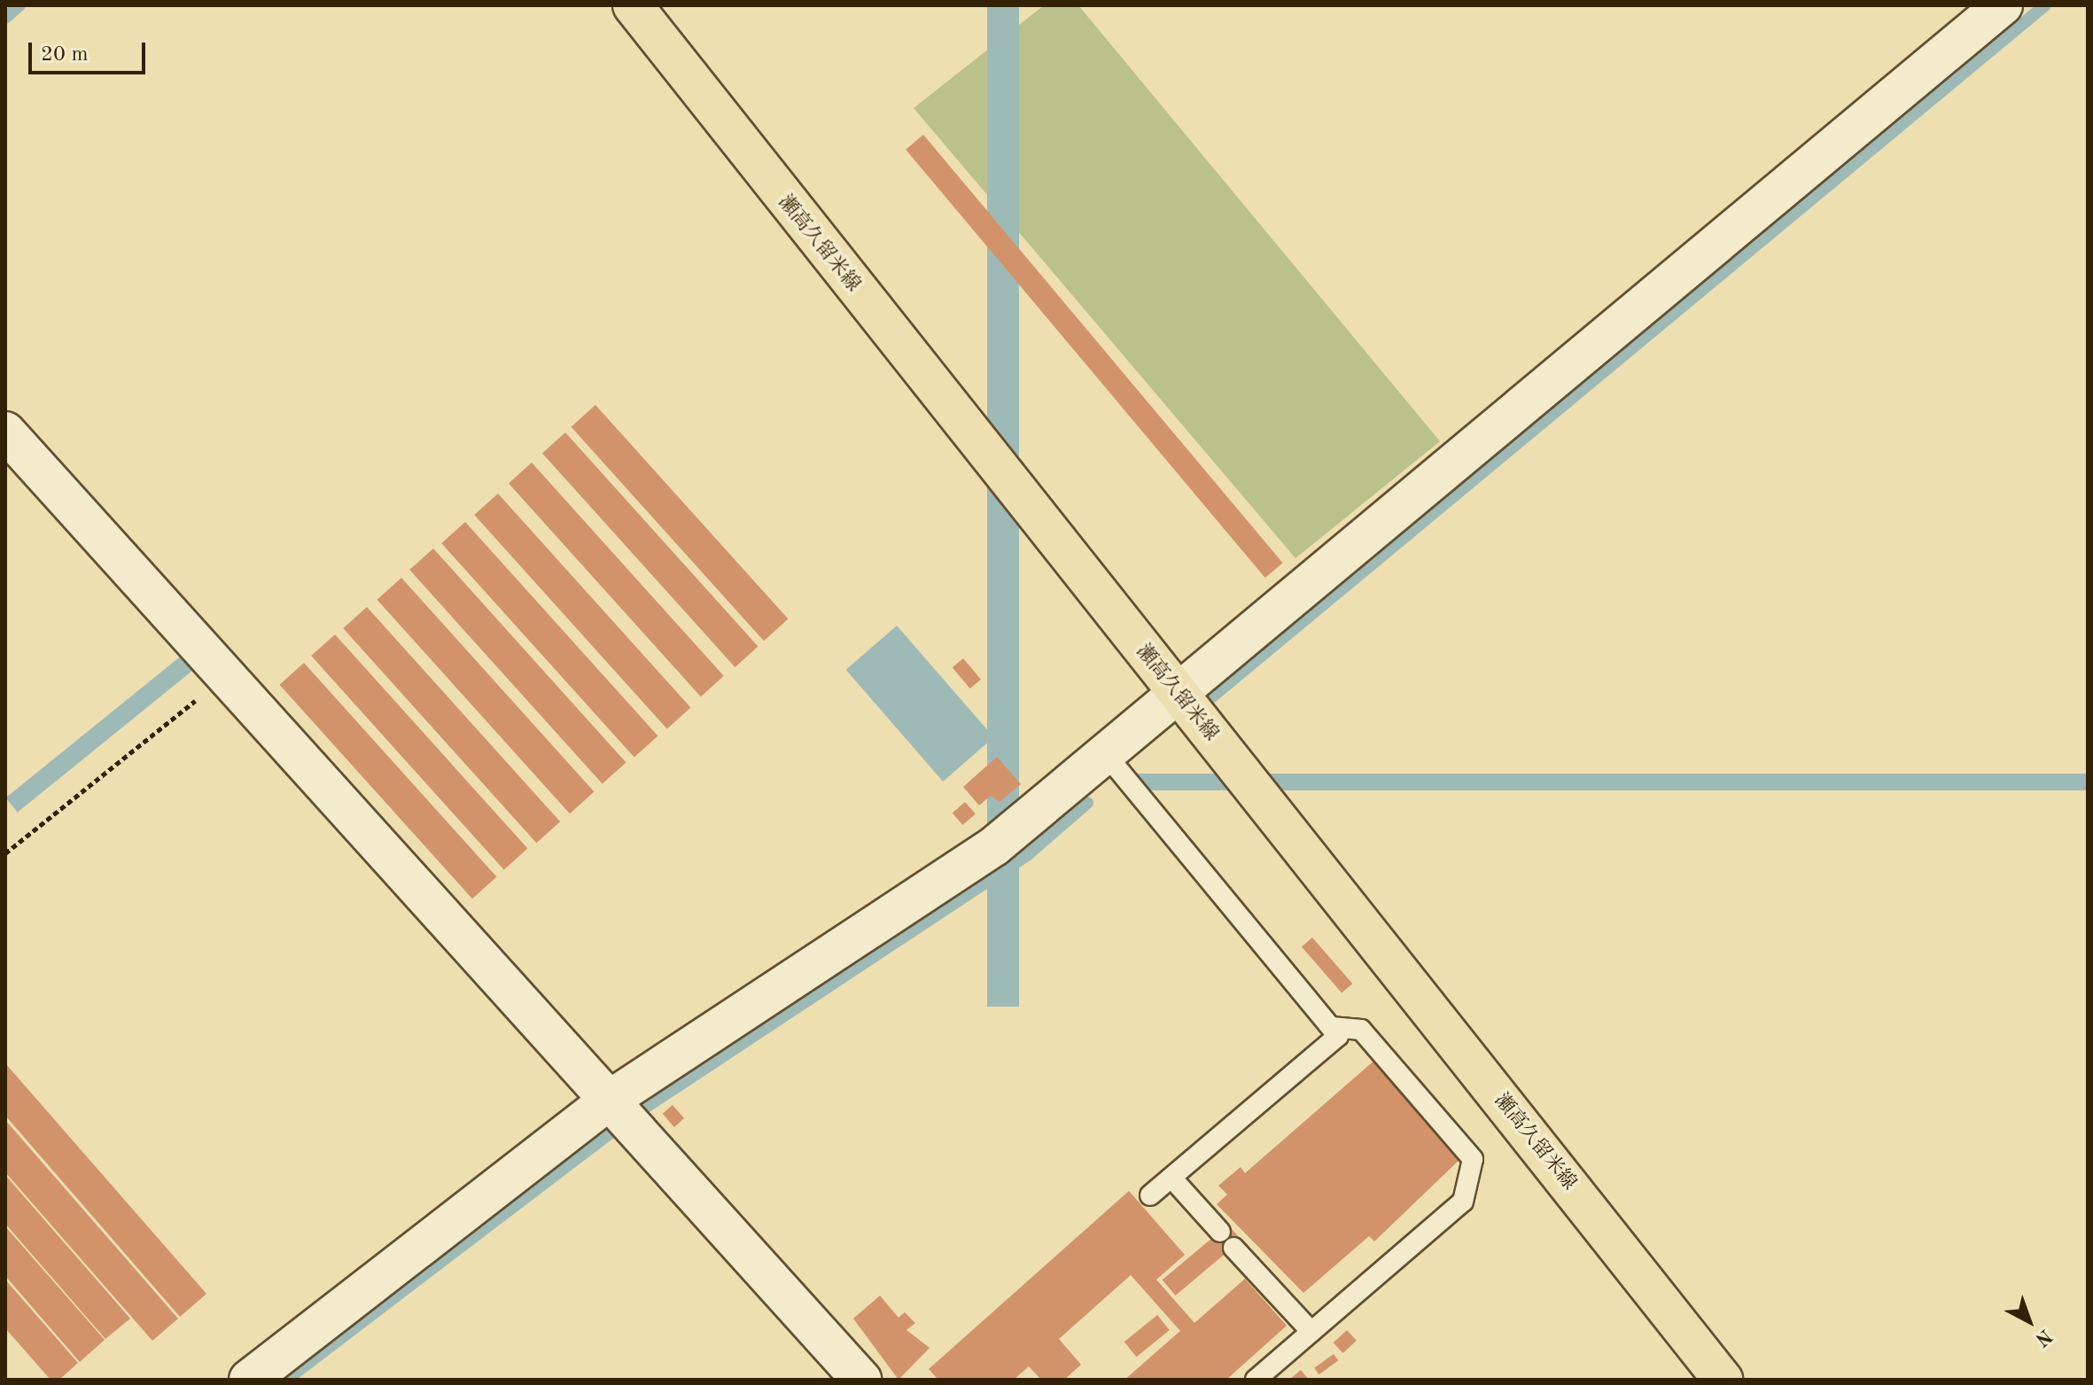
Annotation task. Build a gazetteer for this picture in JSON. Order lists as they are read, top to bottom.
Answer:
{
  "streets": {
    "main road": ["瀬高久留米線"]
  },
  "scale_bar": "20 m",
  "north": "bottom right"
}
